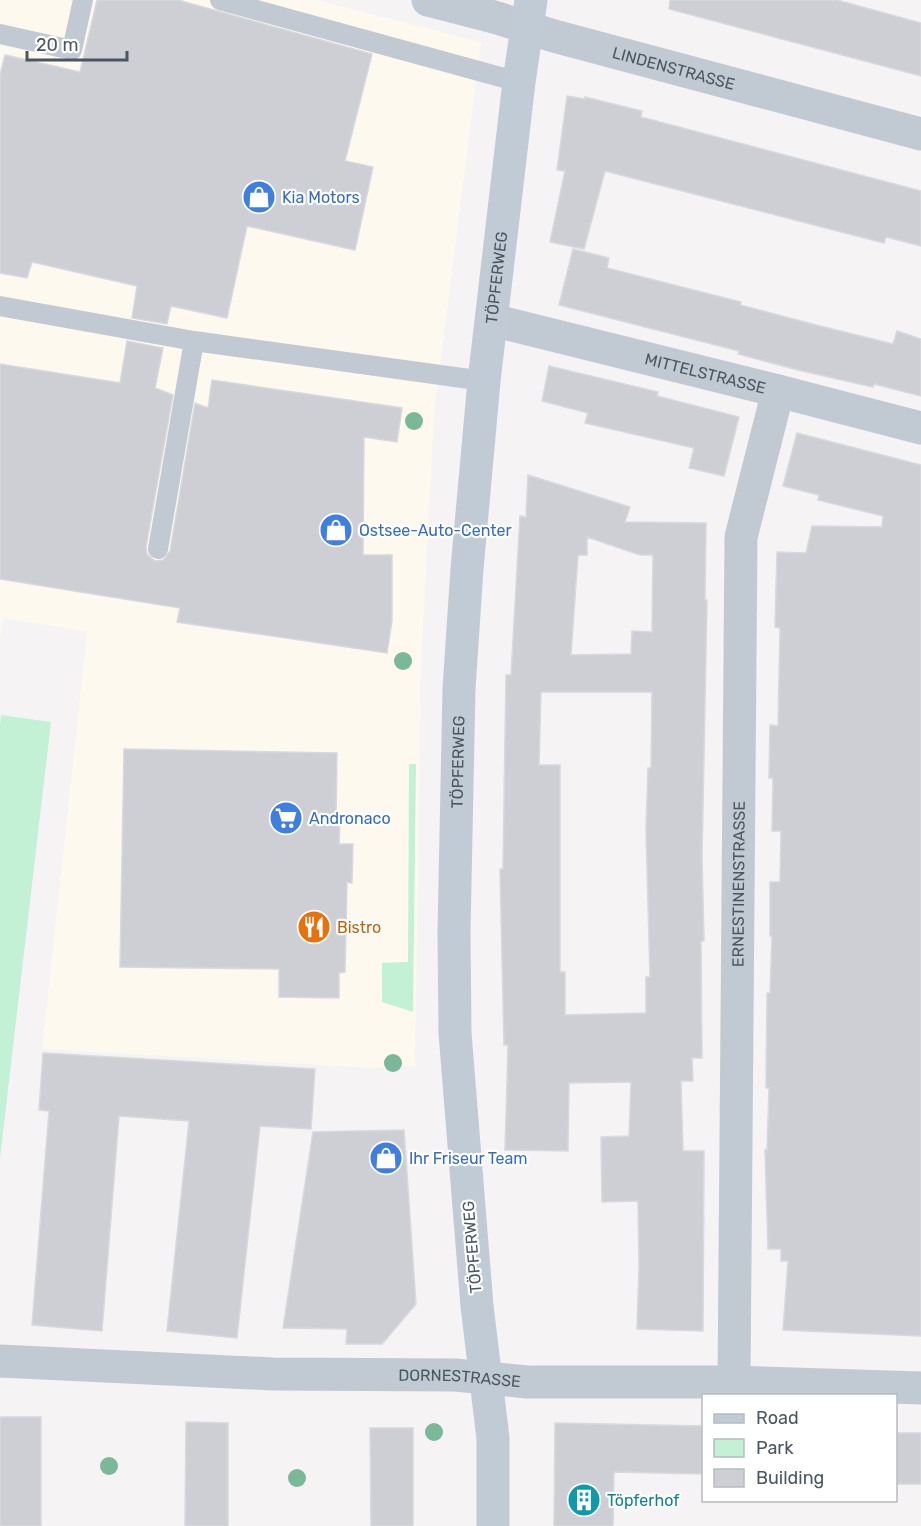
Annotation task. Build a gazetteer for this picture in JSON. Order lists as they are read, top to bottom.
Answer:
{
  "streets": {
    "main road": ["TÖPFERWEG"],
    "street": [
      "LINDENSTRASSE",
      "MITTELSTRASSE",
      "ERNESTINENSTRASSE",
      "DORNESTRASSE"
    ]
  },
  "crossings": [
    ["LINDENSTRASSE", "TÖPFERWEG"],
    ["TÖPFERWEG", "MITTELSTRASSE"],
    ["TÖPFERWEG", "DORNESTRASSE"],
    ["MITTELSTRASSE", "ERNESTINENSTRASSE"],
    ["ERNESTINENSTRASSE", "DORNESTRASSE"]
  ],
  "places": {
    "shop": ["Kia Motors", "Ostsee-Auto-Center", "Ihr Friseur Team"],
    "supermarket": ["Andronaco"],
    "restaurant": ["Bistro"],
    "building": ["Töpferhof"]
  },
  "legend": ["Road", "Park", "Building"],
  "scale_bar": "20 m"
}
